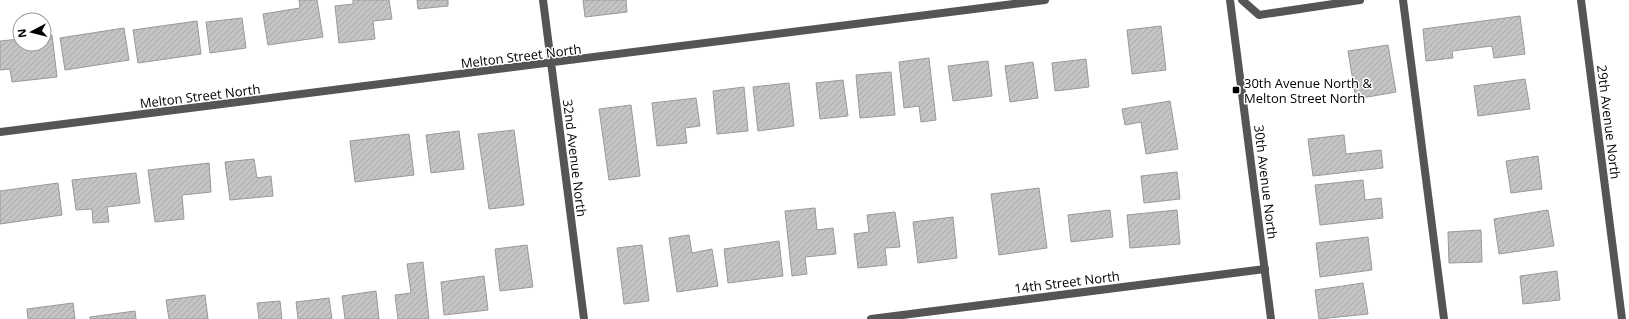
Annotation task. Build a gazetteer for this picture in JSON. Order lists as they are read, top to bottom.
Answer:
{
  "streets": {
    "street": [
      "Melton Street North",
      "29th Avenue North",
      "32nd Avenue North",
      "30th Avenue North",
      "14th Street North"
    ]
  },
  "crossings": [
    ["Melton Street North", "32nd Avenue North"],
    ["30th Avenue North", "14th Street North"]
  ],
  "places": {
    "transit": ["30th Avenue North & Melton Street North"]
  },
  "north": "left"
}
